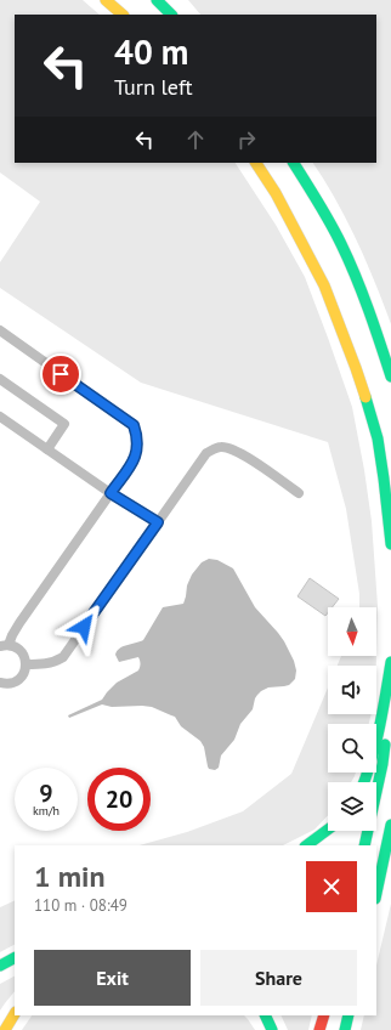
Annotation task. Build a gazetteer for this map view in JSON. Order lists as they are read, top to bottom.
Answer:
{
  "north": "bottom",
  "page": {
    "turn": ["40 m", "Turn left"],
    "speed": "9 km/h",
    "limit": "20",
    "heading": ["1 min", "110 m · 08:49"],
    "buttons": ["Exit", "Share"]
  }
}
